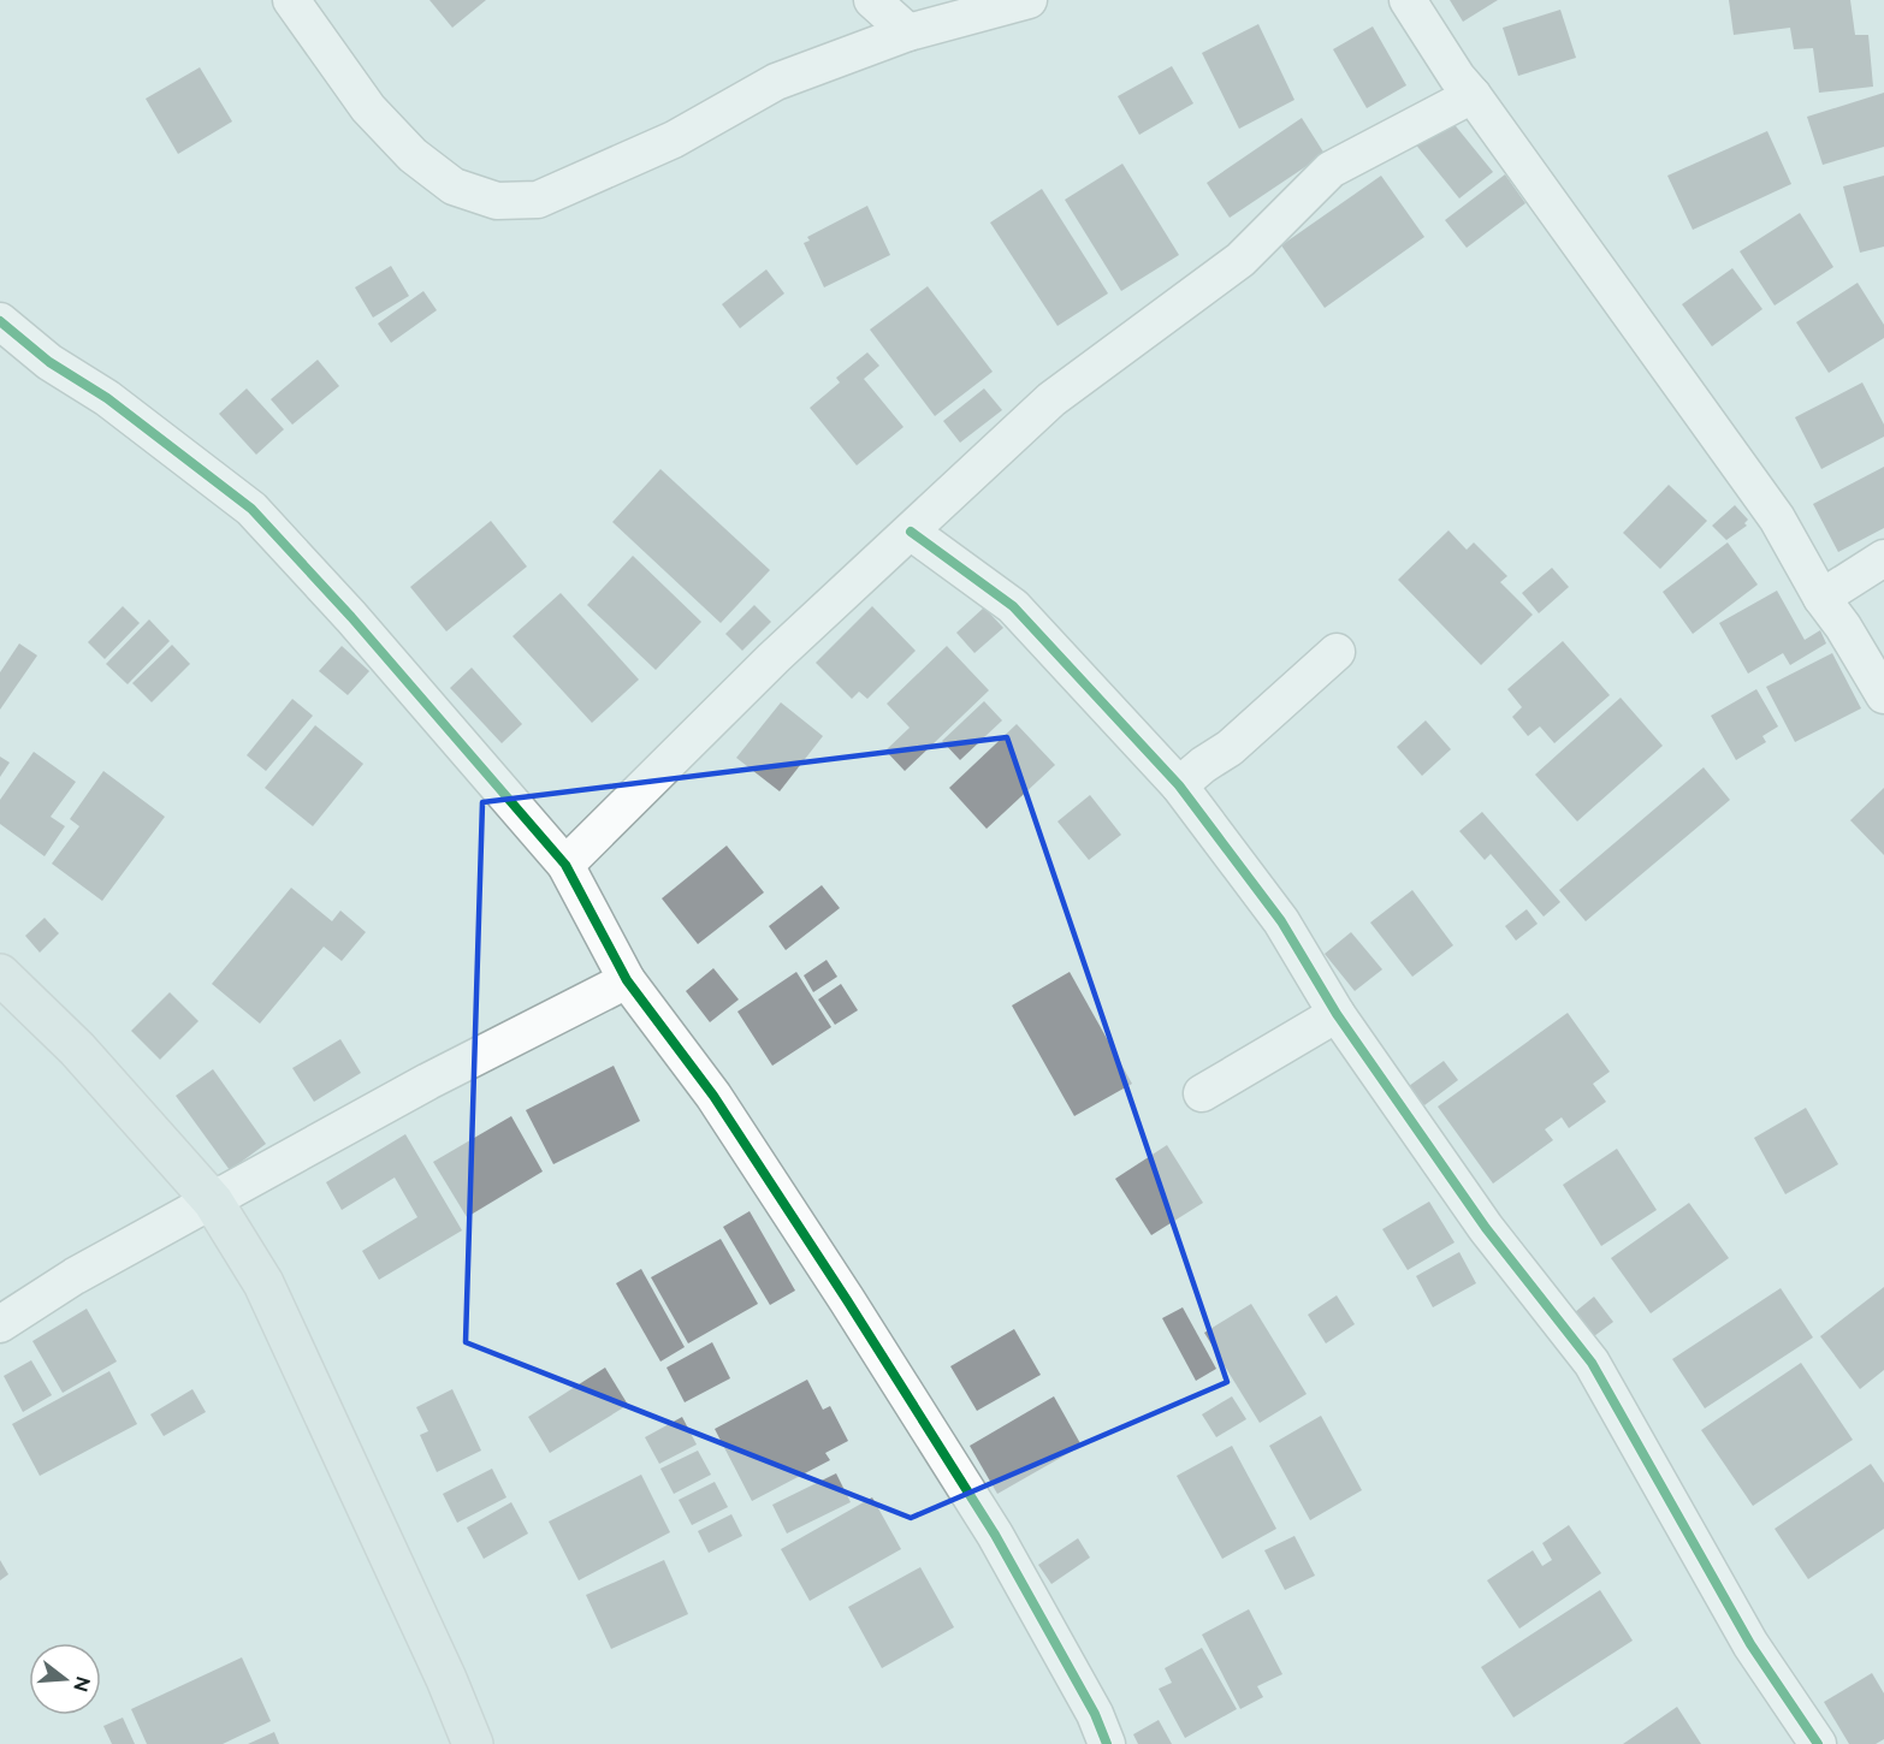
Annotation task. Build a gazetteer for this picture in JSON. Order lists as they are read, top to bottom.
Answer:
{
  "north": "right"
}
